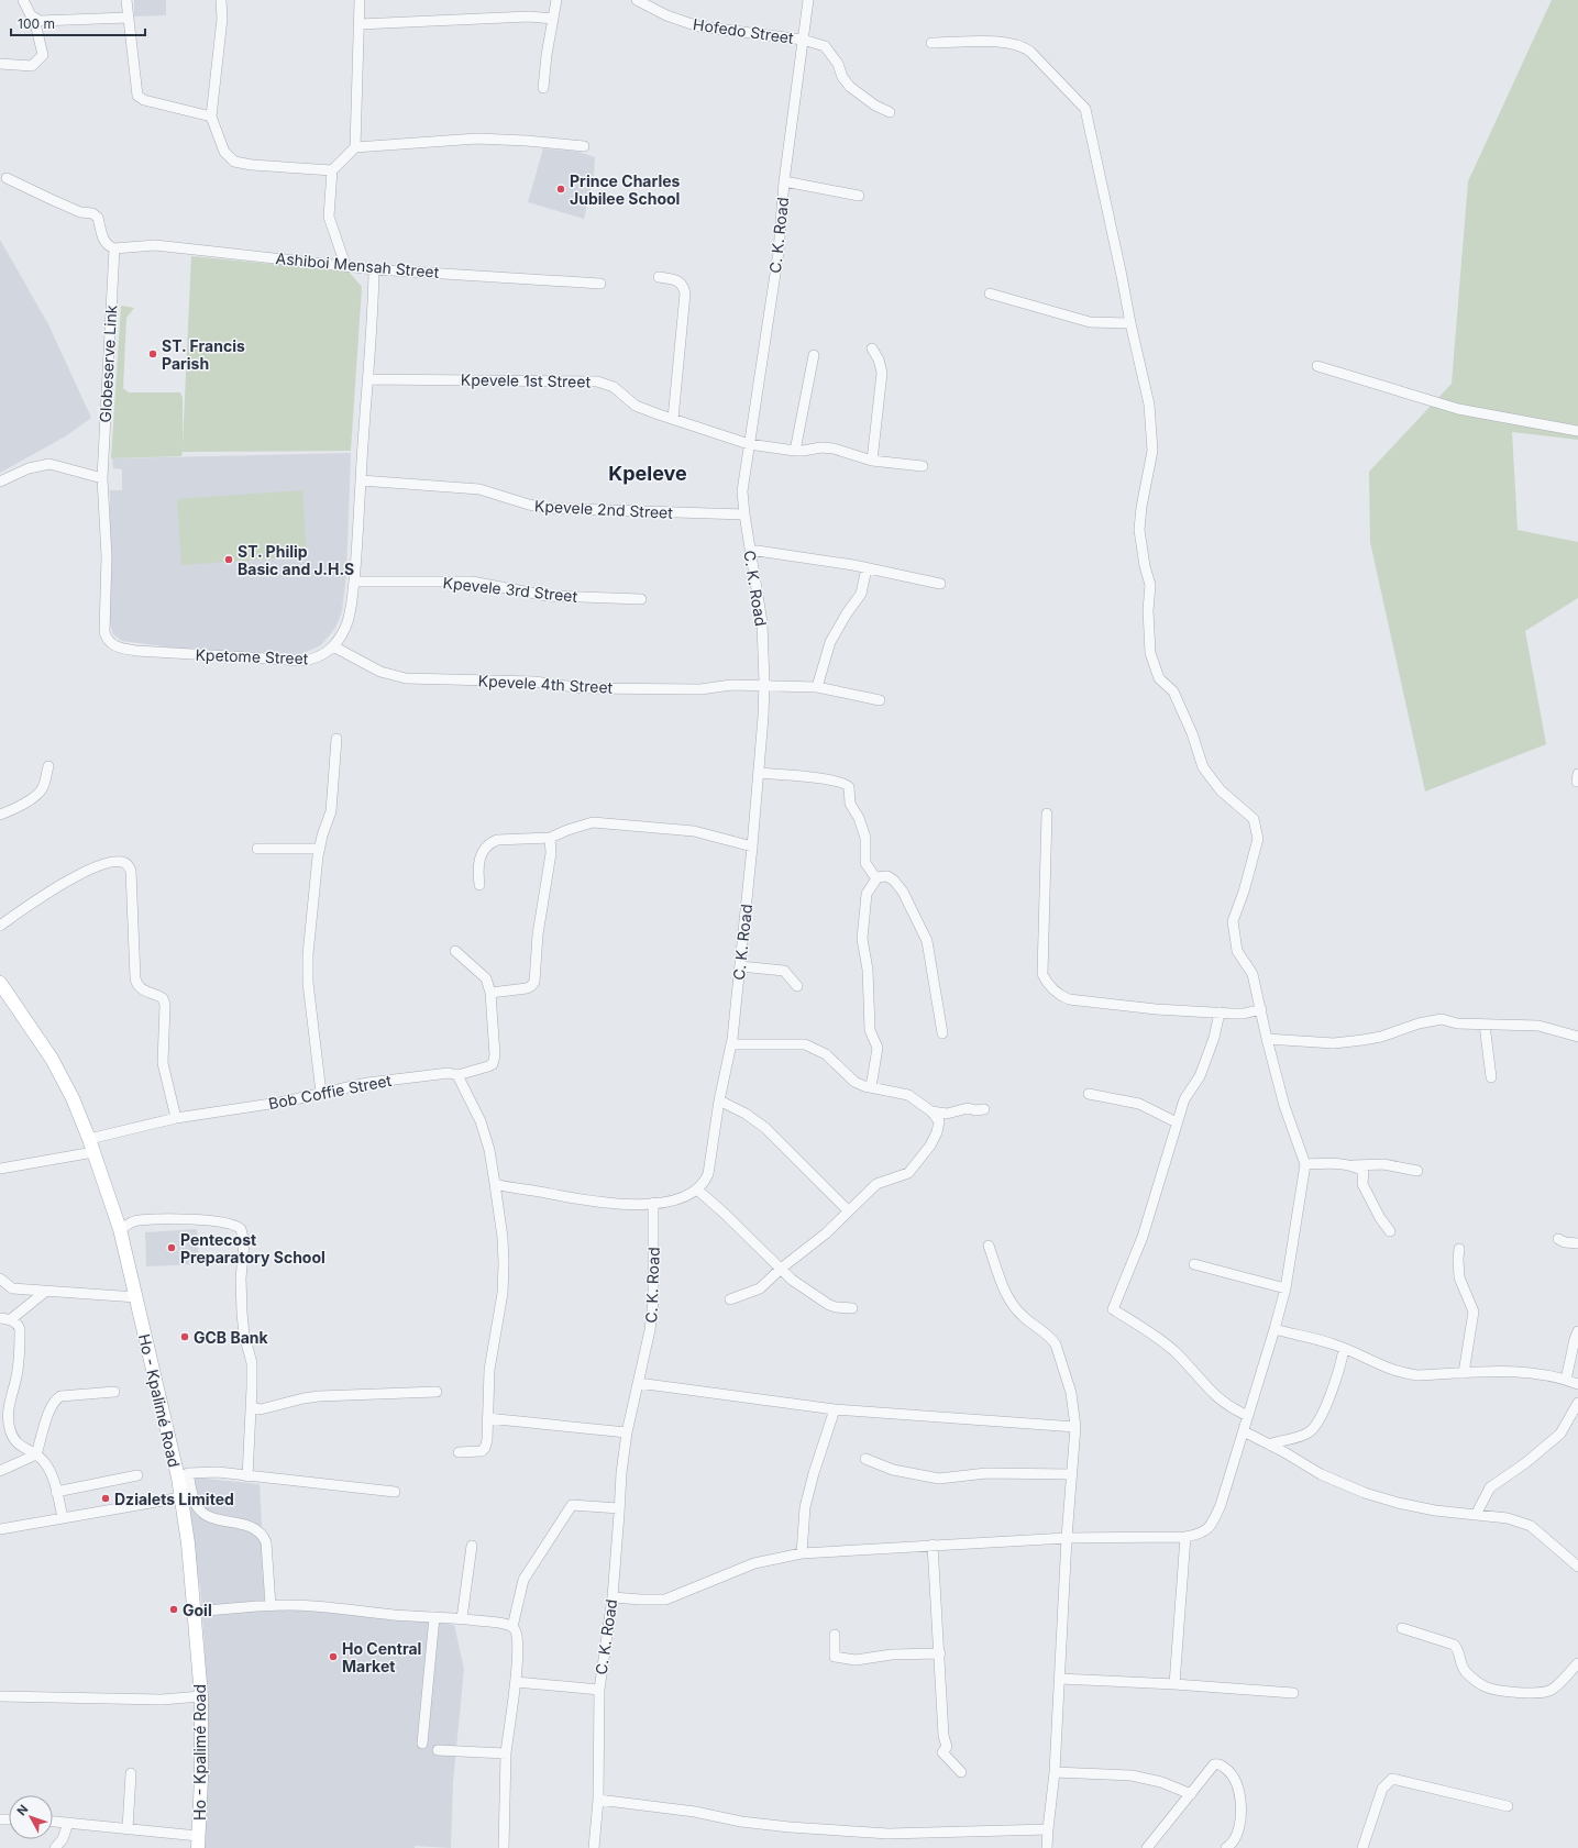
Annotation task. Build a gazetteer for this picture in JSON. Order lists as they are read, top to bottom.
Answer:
{
  "streets": {
    "main road": ["Ho - Kpalimé Road"],
    "street": [
      "Hofedo Street",
      "C. K. Road",
      "Ashiboi Mensah Street",
      "Globeserve Link",
      "Kpevele 1st Street",
      "Kpevele 2nd Street",
      "Kpevele 3rd Street",
      "Kpetome Street",
      "Kpevele 4th Street",
      "Bob Coffie Street"
    ]
  },
  "crossings": [
    ["Hofedo Street", "C. K. Road"],
    ["C. K. Road", "Kpevele 1st Street"],
    ["C. K. Road", "Kpevele 2nd Street"],
    ["C. K. Road", "Kpevele 4th Street"],
    ["Ashiboi Mensah Street", "Globeserve Link"],
    ["Ashiboi Mensah Street", "Kpetome Street"],
    ["Globeserve Link", "Kpetome Street"],
    ["Kpevele 1st Street", "Kpetome Street"],
    ["Kpevele 2nd Street", "Kpetome Street"],
    ["Kpevele 3rd Street", "Kpetome Street"],
    ["Kpetome Street", "Kpevele 4th Street"],
    ["Bob Coffie Street", "Ho - Kpalimé Road"]
  ],
  "districts": ["Kpeleve"],
  "places": [
    "Prince Charles Jubilee School",
    "ST. Francis Parish",
    "ST. Philip Basic and J.H.S",
    "Pentecost Preparatory School",
    "GCB Bank",
    "Dzialets Limited",
    "Goil",
    "Ho Central Market"
  ],
  "scale_bar": "100 m",
  "north": "top left"
}
